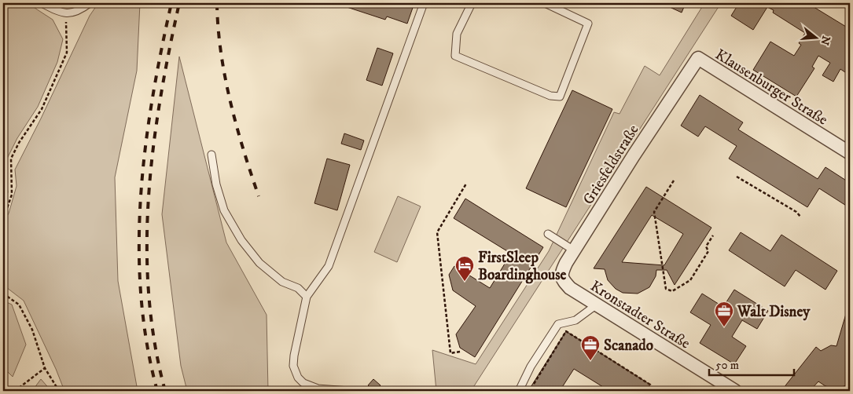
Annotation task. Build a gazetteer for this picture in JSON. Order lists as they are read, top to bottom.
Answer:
{
  "streets": {
    "street": ["Klausenburger Straße", "Griesfeldstraße", "Kronstadter Straße"]
  },
  "crossings": [
    ["Klausenburger Straße", "Griesfeldstraße"],
    ["Griesfeldstraße", "Kronstadter Straße"]
  ],
  "places": {
    "hotel": ["FirstSleep Boardinghouse"],
    "office": ["Walt Disney", "Scanado"]
  },
  "scale_bar": "50 m",
  "north": "right"
}
